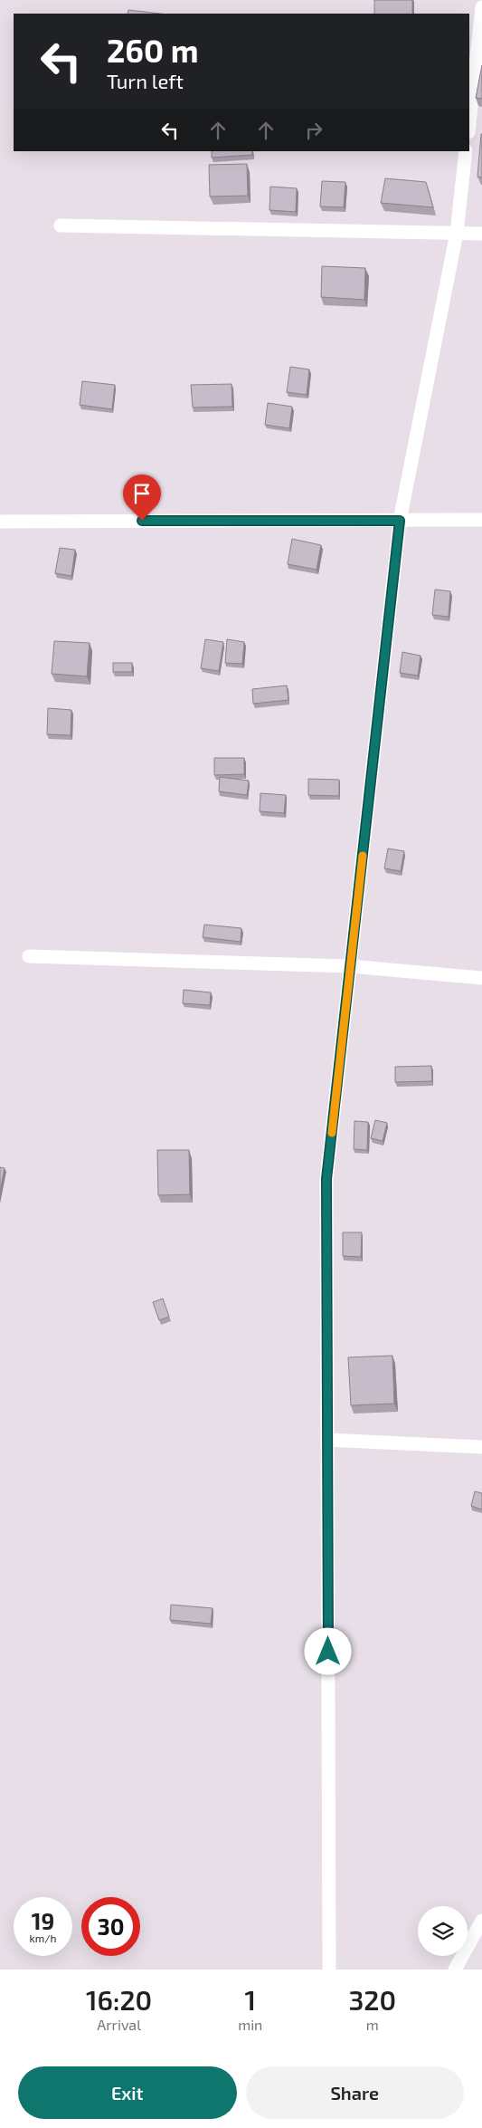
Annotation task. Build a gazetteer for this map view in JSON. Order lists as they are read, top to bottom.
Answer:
{
  "page": {
    "turn": ["260 m", "Turn left"],
    "speed": "19 km/h",
    "limit": "30",
    "eta": [
      "16:20",
      "Arrival",
      "1",
      "min",
      "320",
      "m"
    ],
    "buttons": ["Exit", "Share"]
  }
}
